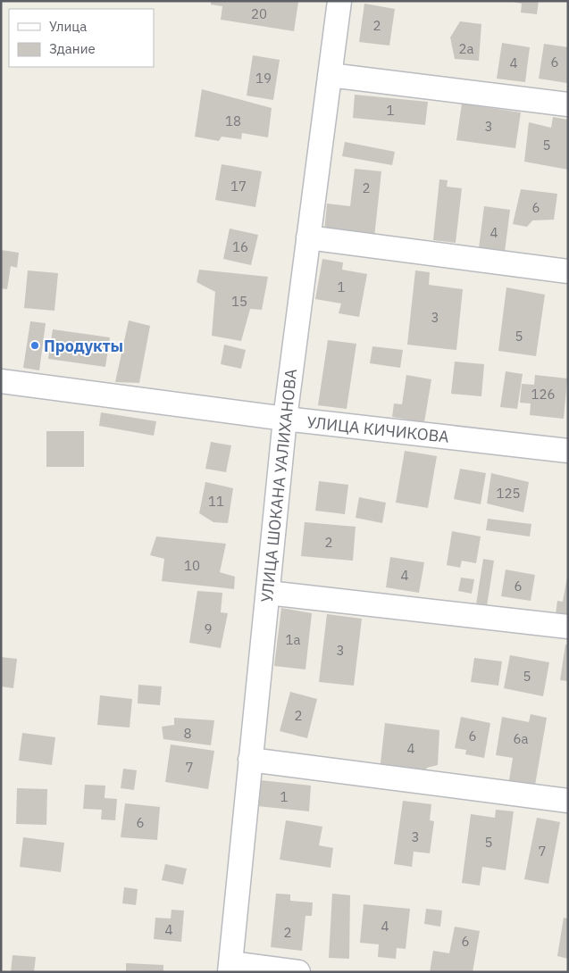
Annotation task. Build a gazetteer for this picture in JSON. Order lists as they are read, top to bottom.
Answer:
{
  "streets": {
    "street": ["УЛИЦА КИЧИКОВА", "УЛИЦА ШОКАНА УАЛИХАНОВА"]
  },
  "crossings": [
    ["УЛИЦА КИЧИКОВА", "УЛИЦА ШОКАНА УАЛИХАНОВА"]
  ],
  "places": ["Продукты"],
  "house_numbers": [
    "20",
    "2",
    "2а",
    "6",
    "4",
    "19",
    "1",
    "18",
    "3",
    "5",
    "17",
    "2",
    "6",
    "4",
    "16",
    "1",
    "15",
    "3",
    "5",
    "126",
    "125",
    "11",
    "2",
    "10",
    "4",
    "6",
    "9",
    "1а",
    "3",
    "5",
    "2",
    "8",
    "6",
    "6а",
    "4",
    "7",
    "1",
    "6",
    "3",
    "5",
    "7",
    "4",
    "4",
    "2",
    "6"
  ],
  "legend": ["Улица", "Здание"]
}
